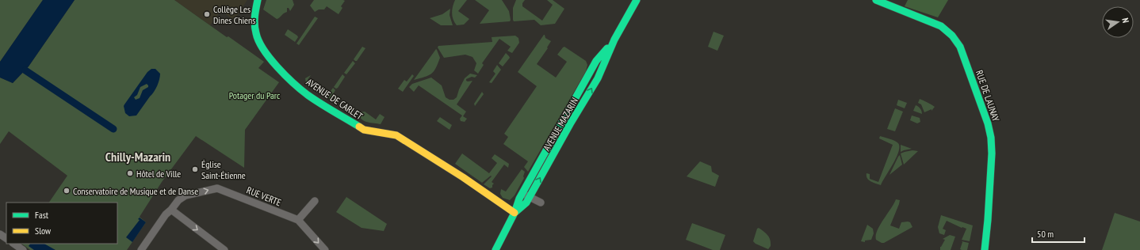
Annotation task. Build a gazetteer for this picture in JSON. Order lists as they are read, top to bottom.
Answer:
{
  "streets": {
    "street": [
      "RUE DE LAUNAY",
      "AVENUE DE CARLET",
      "AVENUE MAZARIN",
      "RUE VERTE"
    ]
  },
  "crossings": [
    ["AVENUE DE CARLET", "AVENUE MAZARIN"]
  ],
  "one_way": ["RUE VERTE"],
  "districts": ["Chilly-Mazarin"],
  "parks": ["Potager du Parc"],
  "places": [
    "Collège Les Dines Chiens",
    "Église Saint-Étienne",
    "Hôtel de Ville",
    "Conservatoire de Musique et de Danse"
  ],
  "legend": ["Fast", "Slow"],
  "scale_bar": "50 m",
  "north": "right"
}
